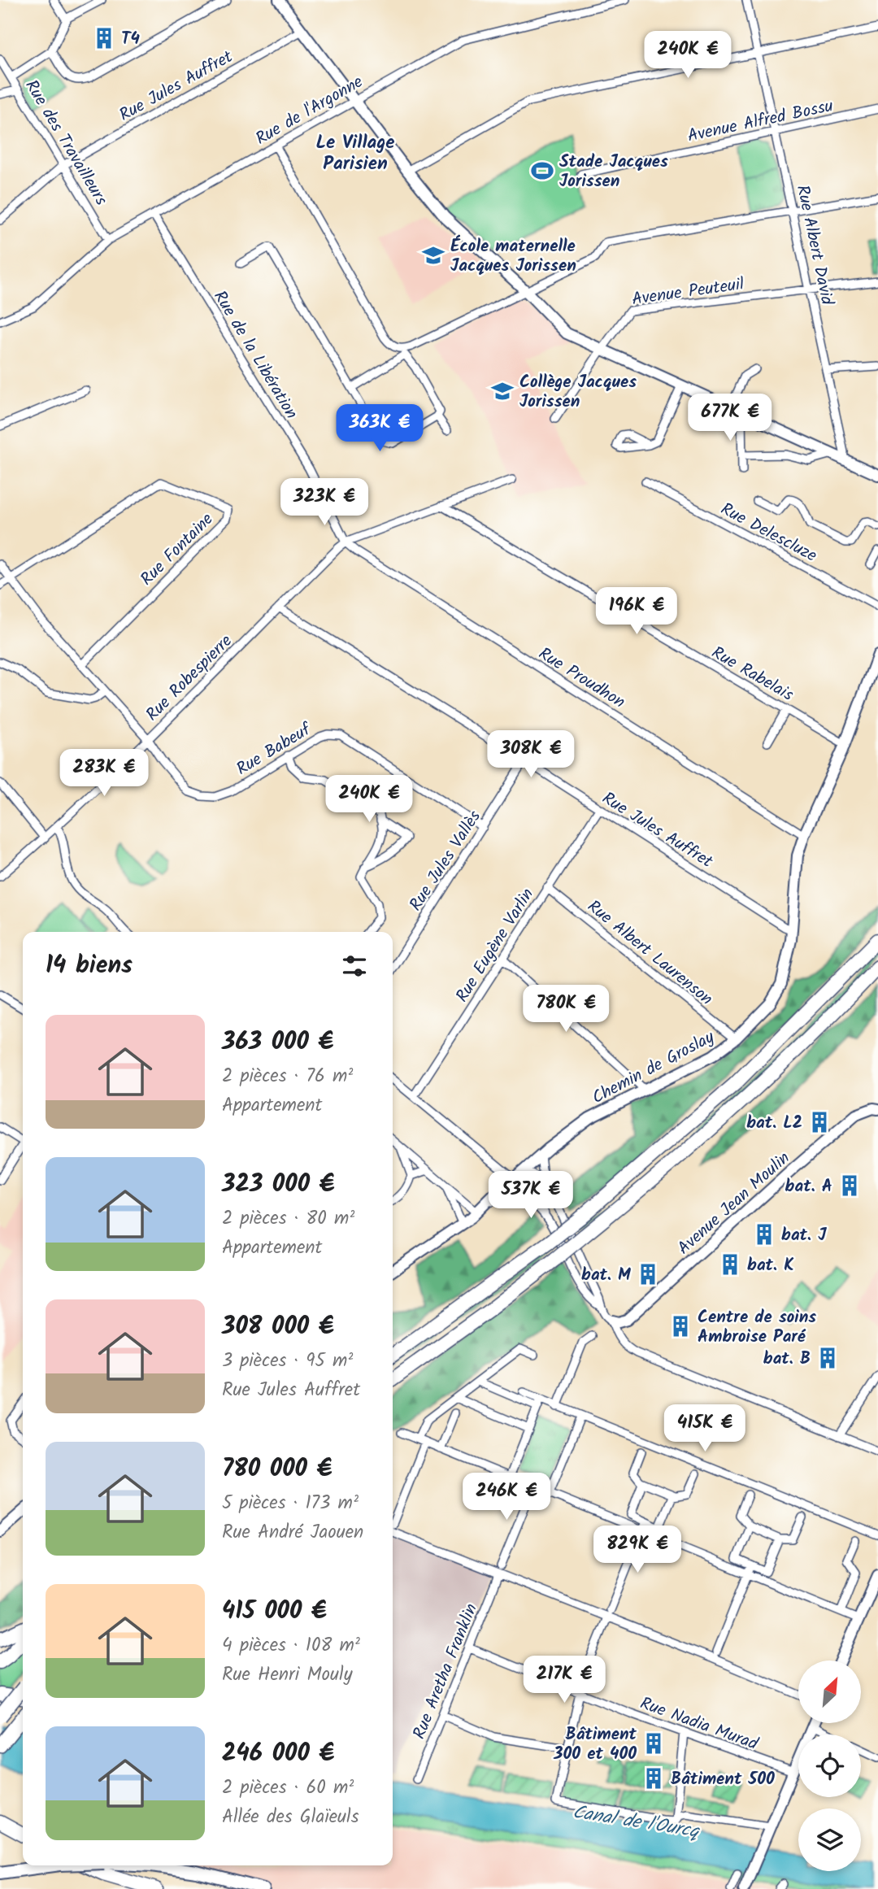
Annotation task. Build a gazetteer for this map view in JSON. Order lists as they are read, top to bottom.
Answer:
{
  "streets": {
    "street": [
      "Rue Jules Auffret",
      "Rue de l'Argonne",
      "Avenue Alfred Bossu",
      "Rue des Travailleurs",
      "Rue Albert David",
      "Avenue Peuteuil",
      "Rue de la Libération",
      "Rue Delescluze",
      "Rue Fontaine",
      "Rue Rabelais",
      "Rue Robespierre",
      "Rue Proudhon",
      "Rue Babeuf",
      "Rue Jules Vallès",
      "Rue Eugène Varlin",
      "Rue Albert Laurenson",
      "Chemin de Groslay",
      "Avenue Jean Moulin",
      "Rue Aretha Franklin",
      "Rue Nadia Murad"
    ]
  },
  "crossings": [
    ["Rue Jules Auffret", "Rue des Travailleurs"],
    ["Rue Jules Auffret", "Rue Robespierre"],
    ["Rue Jules Auffret", "Rue Jules Vallès"],
    ["Rue Jules Auffret", "Rue Eugène Varlin"],
    ["Rue Jules Auffret", "Chemin de Groslay"],
    ["Rue de l'Argonne", "Rue des Travailleurs"],
    ["Rue de l'Argonne", "Rue de la Libération"],
    ["Avenue Alfred Bossu", "Rue Albert David"],
    ["Rue Albert David", "Avenue Peuteuil"],
    ["Rue de la Libération", "Rue Robespierre"],
    ["Rue de la Libération", "Rue Proudhon"],
    ["Rue Fontaine", "Rue Babeuf"],
    ["Rue Rabelais", "Chemin de Groslay"],
    ["Rue Robespierre", "Rue Proudhon"],
    ["Rue Robespierre", "Rue Babeuf"],
    ["Rue Proudhon", "Chemin de Groslay"],
    ["Rue Babeuf", "Rue Jules Vallès"],
    ["Rue Eugène Varlin", "Rue Albert Laurenson"],
    ["Rue Albert Laurenson", "Chemin de Groslay"],
    ["Rue Aretha Franklin", "Rue Nadia Murad"]
  ],
  "districts": ["Le Village Parisien"],
  "water": ["Canal de l'Ourcq"],
  "places": {
    "building": [
      "T4",
      "bat. L2",
      "bat. A",
      "bat. J",
      "bat. K",
      "bat. M",
      "Centre de soins Ambroise Paré",
      "bat. B",
      "Bâtiment 300 et 400",
      "Bâtiment 500"
    ],
    "sports": ["Stade Jacques Jorissen"],
    "school or university": ["École maternelle Jacques Jorissen", "Collège Jacques Jorissen"]
  },
  "north": "top right",
  "page": {
    "price": [
      "240K €",
      "677K €",
      "363K €",
      "323K €",
      "196K €",
      "308K €",
      "283K €",
      "240K €",
      "780K €",
      "537K €",
      "415K €",
      "246K €",
      "829K €",
      "217K €"
    ],
    "heading": "14 biens",
    "list": [
      {
        "name": "363 000 €",
        "note": "2 pièces · 76 m² · Appartement"
      },
      {
        "name": "323 000 €",
        "note": "2 pièces · 80 m² · Appartement"
      },
      {
        "name": "308 000 €",
        "note": "3 pièces · 95 m² · Rue Jules Auffret"
      },
      {
        "name": "780 000 €",
        "note": "5 pièces · 173 m² · Rue André Jaouen"
      },
      {
        "name": "415 000 €",
        "note": "4 pièces · 108 m² · Rue Henri Mouly"
      },
      {
        "name": "246 000 €",
        "note": "2 pièces · 60 m² · Allée des Glaïeuls"
      }
    ]
  }
}
